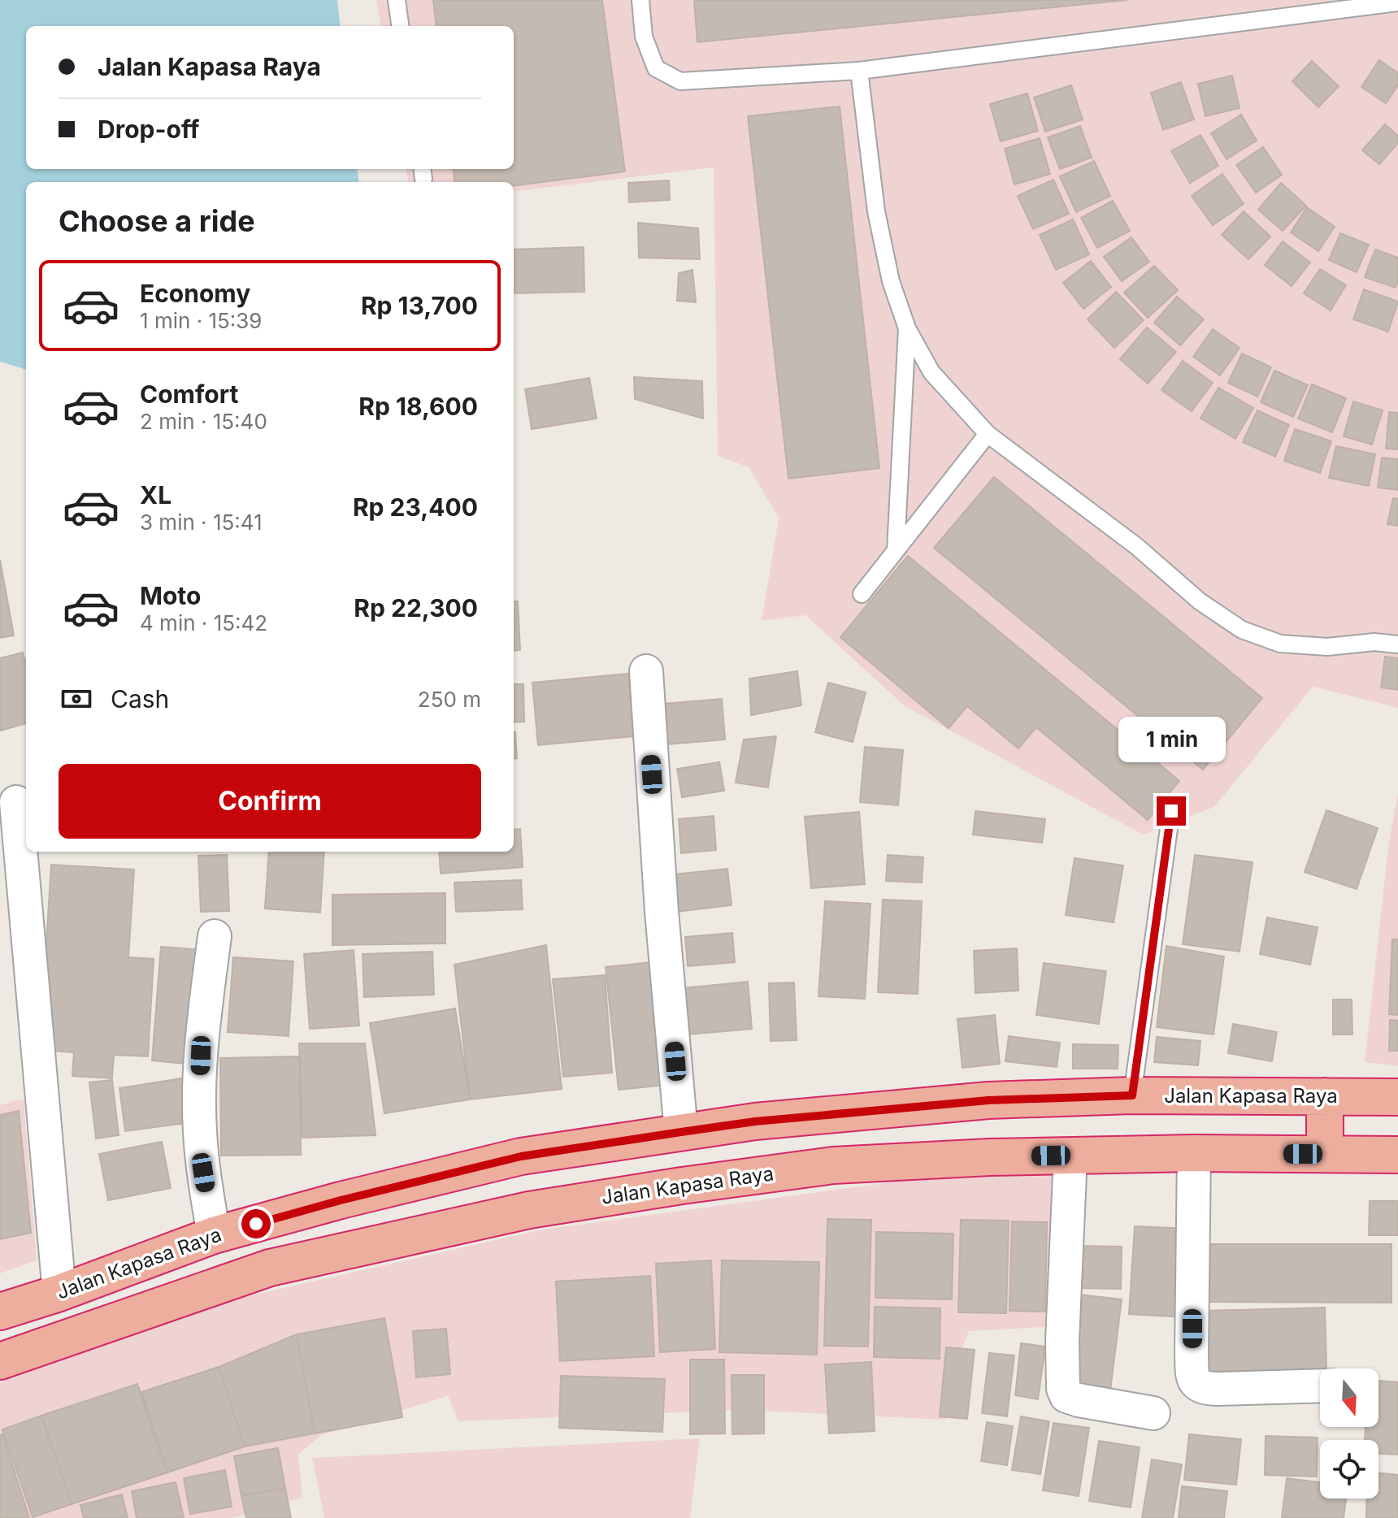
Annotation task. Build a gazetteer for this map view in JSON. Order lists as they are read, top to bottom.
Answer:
{
  "streets": {
    "highway": ["Jalan Kapasa Raya"]
  },
  "north": "bottom",
  "page": {
    "banner": ["Jalan Kapasa Raya", "Drop-off"],
    "heading": "Choose a ride",
    "list": [
      {
        "name": "Economy",
        "note": "1 min · 15:39",
        "value": "Rp 13,700"
      },
      {
        "name": "Comfort",
        "note": "2 min · 15:40",
        "value": "Rp 18,600"
      },
      {
        "name": "XL",
        "note": "3 min · 15:41",
        "value": "Rp 23,400"
      },
      {
        "name": "Moto",
        "note": "4 min · 15:42",
        "value": "Rp 22,300"
      }
    ],
    "pay": ["Cash", "250 m"],
    "bubble": "1 min",
    "buttons": "Confirm"
  }
}
